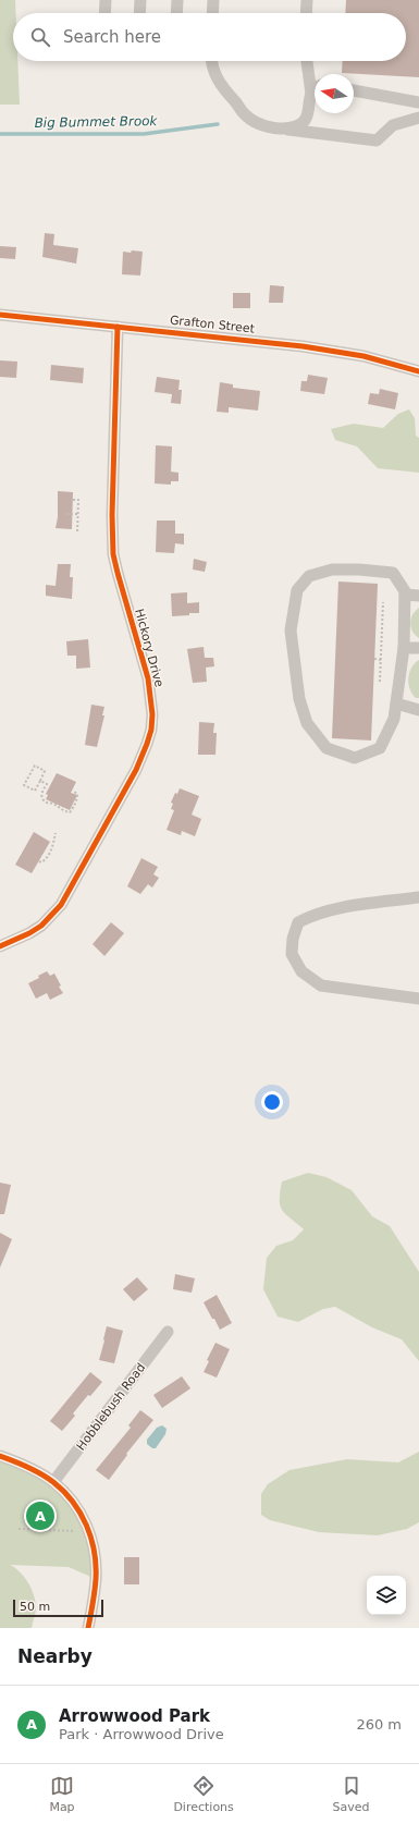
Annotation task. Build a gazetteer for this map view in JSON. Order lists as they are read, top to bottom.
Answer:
{
  "streets": {
    "street": ["Grafton Street", "Hickory Drive", "Hobblebush Road"]
  },
  "crossings": [
    ["Grafton Street", "Hickory Drive"]
  ],
  "water": ["Big Bummet Brook"],
  "scale_bar": "50 m",
  "north": "left",
  "page": {
    "search": "Search here",
    "pins": "A",
    "scale": "50 m",
    "heading": "Nearby",
    "list": [
      {
        "mark": "A",
        "name": "Arrowwood Park",
        "note": "Park · Arrowwood Drive",
        "value": "260 m"
      }
    ],
    "nav": ["Map", "Directions", "Saved"]
  }
}
